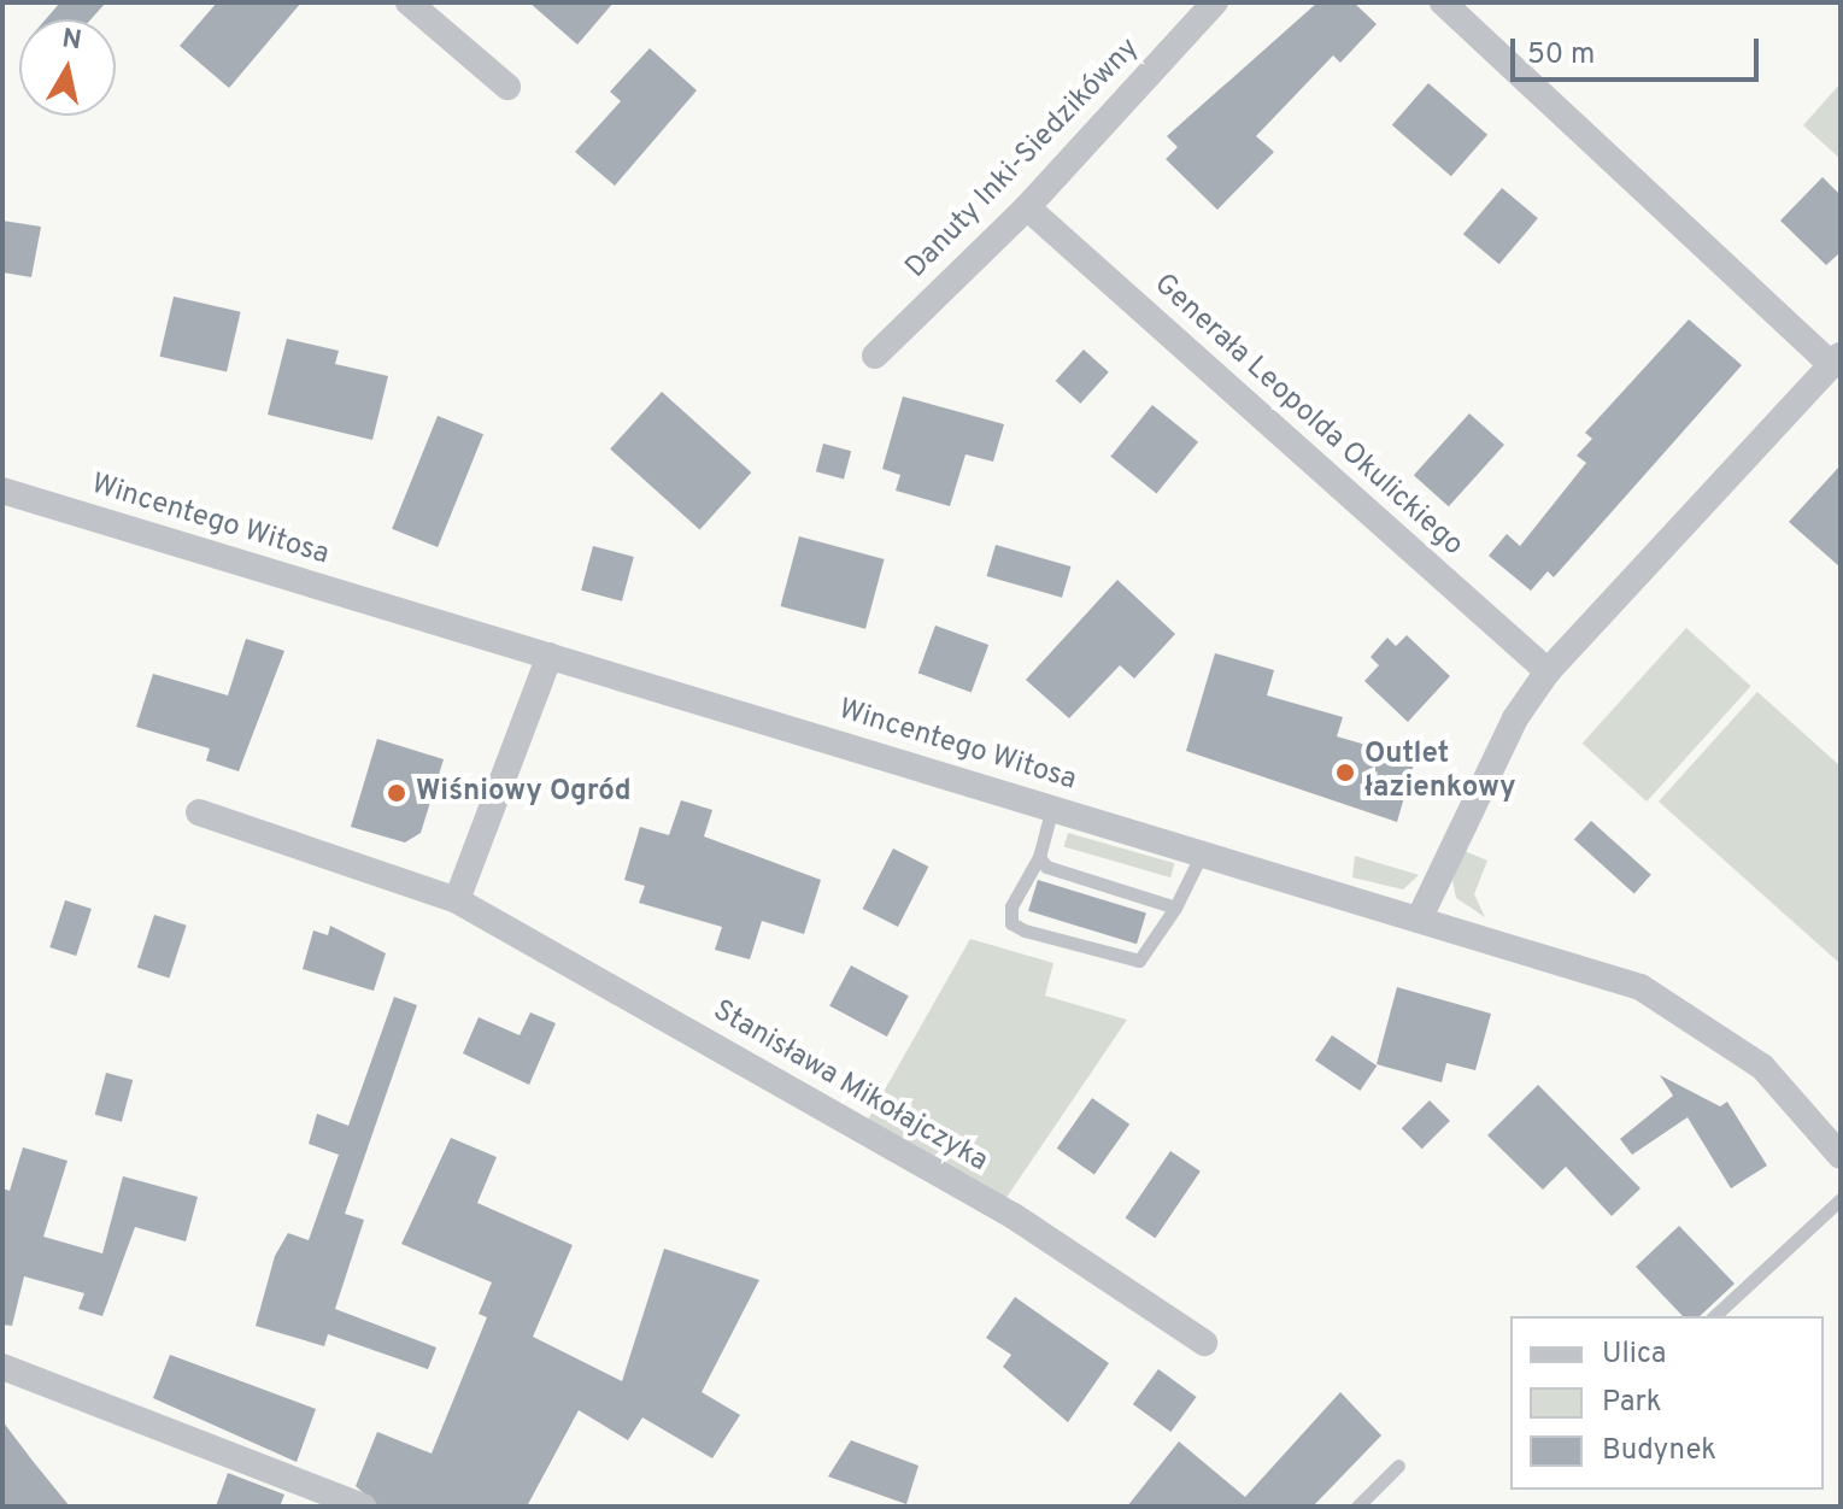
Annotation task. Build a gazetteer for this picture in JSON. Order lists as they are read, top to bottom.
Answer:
{
  "streets": {
    "street": [
      "Danuty Inki-Siedzikówny",
      "Generała Leopolda Okulickiego",
      "Wincentego Witosa",
      "Stanisława Mikołajczyka"
    ]
  },
  "crossings": [
    ["Danuty Inki-Siedzikówny", "Generała Leopolda Okulickiego"]
  ],
  "places": ["Outlet łazienkowy", "Wiśniowy Ogród"],
  "legend": ["Ulica", "Park", "Budynek"],
  "scale_bar": "50 m",
  "north": "top"
}
